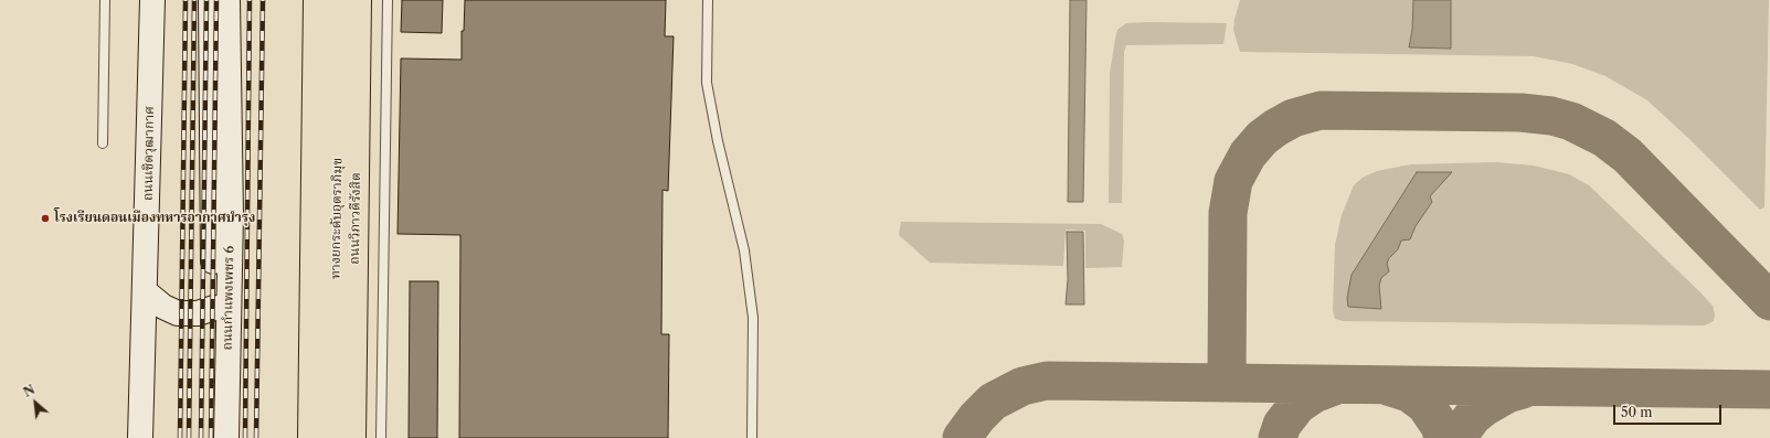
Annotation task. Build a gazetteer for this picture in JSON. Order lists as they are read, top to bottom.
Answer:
{
  "streets": {
    "highway": ["ทางยกระดับอุตราภิมุข", "ถนนวิภาวดีรังสิต"],
    "main road": ["ถนนเชิดวุฒากาศ", "ถนนกำแพงเพชร 6"]
  },
  "places": ["โรงเรียนดอนเมืองทหารอากาศบำรุง"],
  "scale_bar": "50 m",
  "north": "top left"
}
